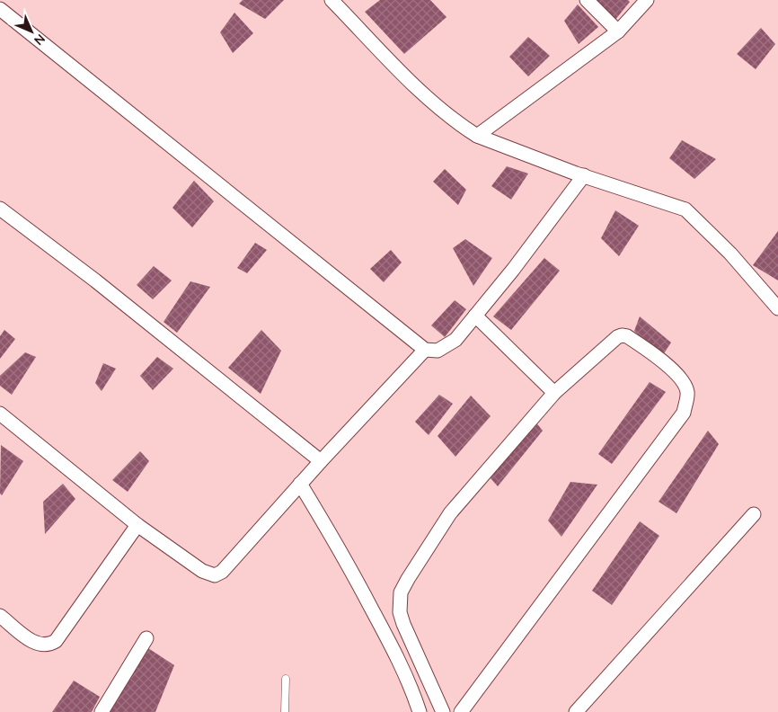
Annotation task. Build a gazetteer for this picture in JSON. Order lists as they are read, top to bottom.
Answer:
{
  "north": "bottom right"
}
